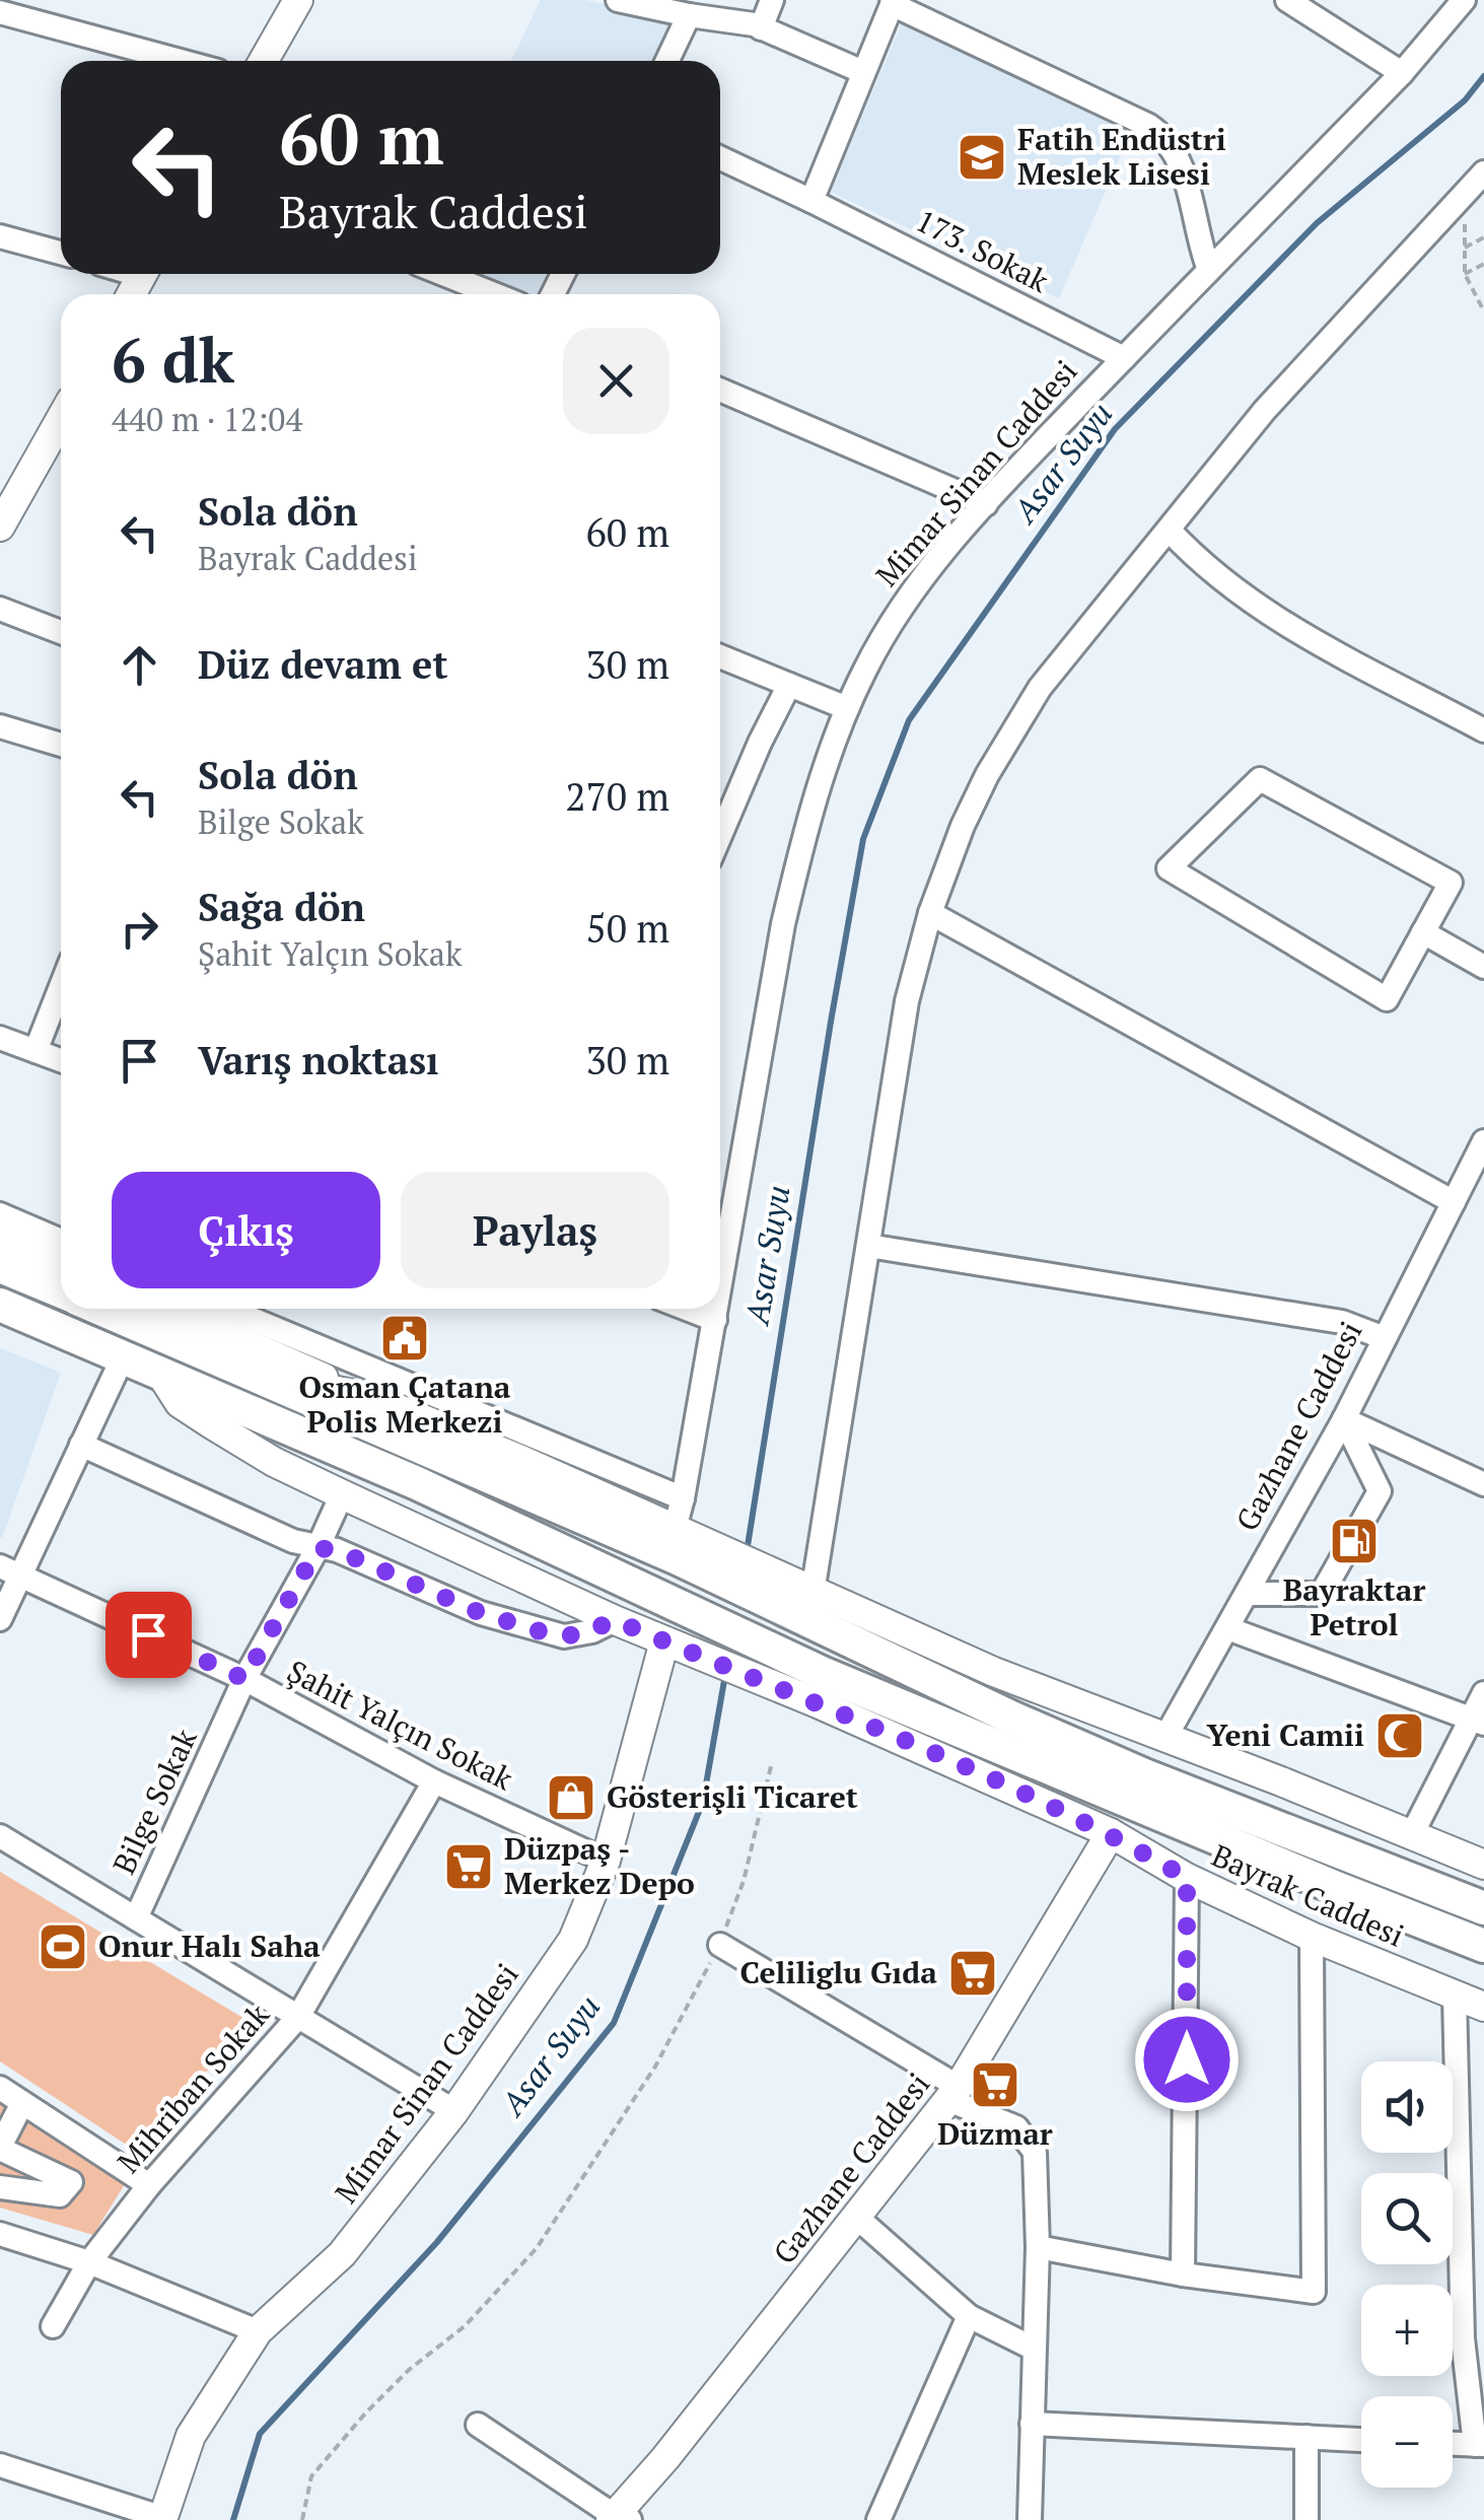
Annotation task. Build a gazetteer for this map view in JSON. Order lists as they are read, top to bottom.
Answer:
{
  "streets": {
    "main road": ["Mimar Sinan Caddesi", "Gazhane Caddesi", "Bayrak Caddesi"],
    "street": [
      "173. Sokak",
      "Şahit Yalçın Sokak",
      "Bilge Sokak",
      "Mihriban Sokak"
    ]
  },
  "crossings": [
    ["173. Sokak", "Mimar Sinan Caddesi"],
    ["Mimar Sinan Caddesi", "Şahit Yalçın Sokak"],
    ["Mimar Sinan Caddesi", "Bayrak Caddesi"],
    ["Gazhane Caddesi", "Bayrak Caddesi"],
    ["Şahit Yalçın Sokak", "Bilge Sokak"],
    ["Şahit Yalçın Sokak", "Mihriban Sokak"],
    ["Bilge Sokak", "Bayrak Caddesi"]
  ],
  "water": ["Asar Suyu"],
  "places": {
    "school or university": ["Fatih Endüstri Meslek Lisesi"],
    "public building": ["Osman Çatana Polis Merkezi"],
    "fuel station": ["Bayraktar Petrol"],
    "mosque": ["Yeni Camii"],
    "shop": ["Gösterişli Ticaret"],
    "supermarket": ["Düzpaş - Merkez Depo", "Celiliglu Gıda", "Düzmar"],
    "sports": ["Onur Halı Saha"]
  },
  "page": {
    "turn": ["60 m", "Bayrak Caddesi"],
    "heading": ["6 dk", "440 m · 12:04"],
    "list": [
      {
        "name": "Sola dön",
        "note": "Bayrak Caddesi",
        "value": "60 m"
      },
      {
        "name": "Düz devam et",
        "value": "30 m"
      },
      {
        "name": "Sola dön",
        "note": "Bilge Sokak",
        "value": "270 m"
      },
      {
        "name": "Sağa dön",
        "note": "Şahit Yalçın Sokak",
        "value": "50 m"
      },
      {
        "name": "Varış noktası",
        "value": "30 m"
      }
    ],
    "buttons": ["Çıkış", "Paylaş"],
    "map_buttons": ["+", "−"]
  }
}
